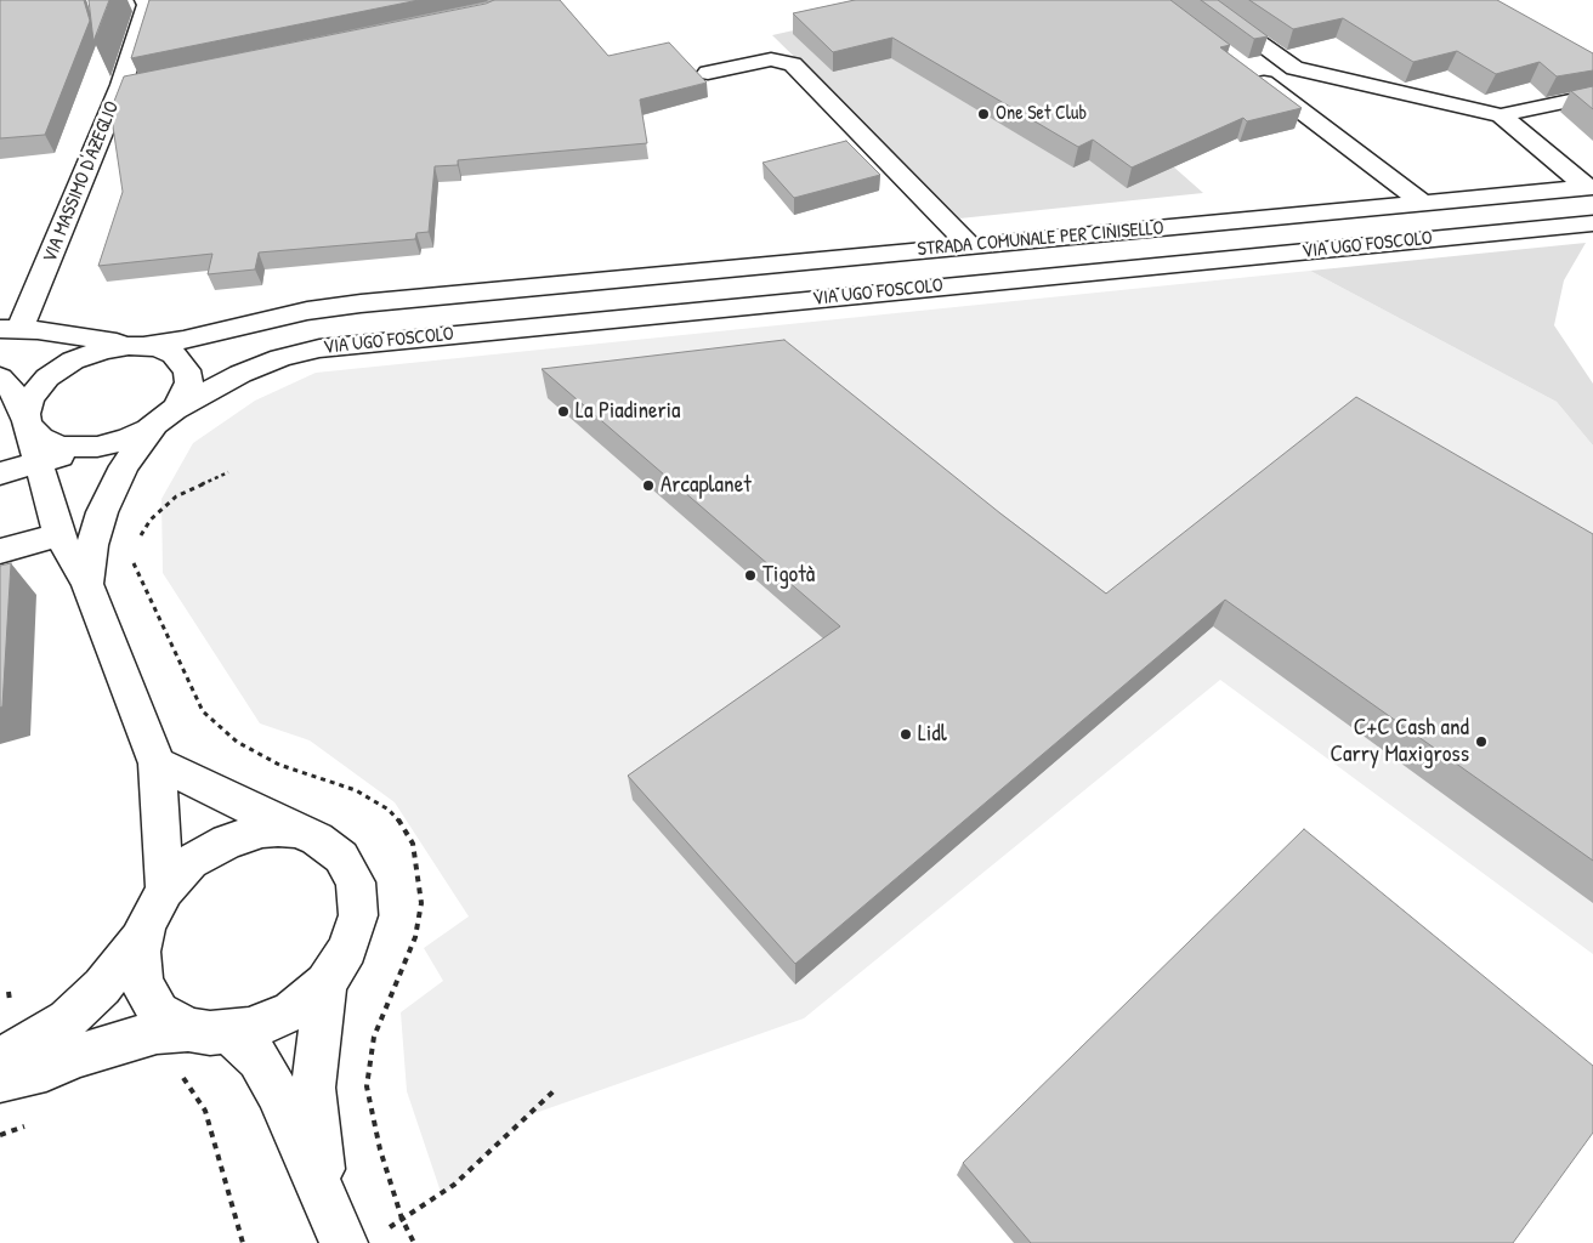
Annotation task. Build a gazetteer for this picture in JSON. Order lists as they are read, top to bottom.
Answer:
{
  "streets": {
    "street": ["VIA MASSIMO D'AZEGLIO", "STRADA COMUNALE PER CINISELLO", "VIA UGO FOSCOLO"]
  },
  "crossings": [
    ["STRADA COMUNALE PER CINISELLO", "VIA UGO FOSCOLO"]
  ],
  "places": [
    "One Set Club",
    "La Piadineria",
    "Arcaplanet",
    "Tigotà",
    "Lidl",
    "C+C Cash and Carry Maxigross"
  ]
}
